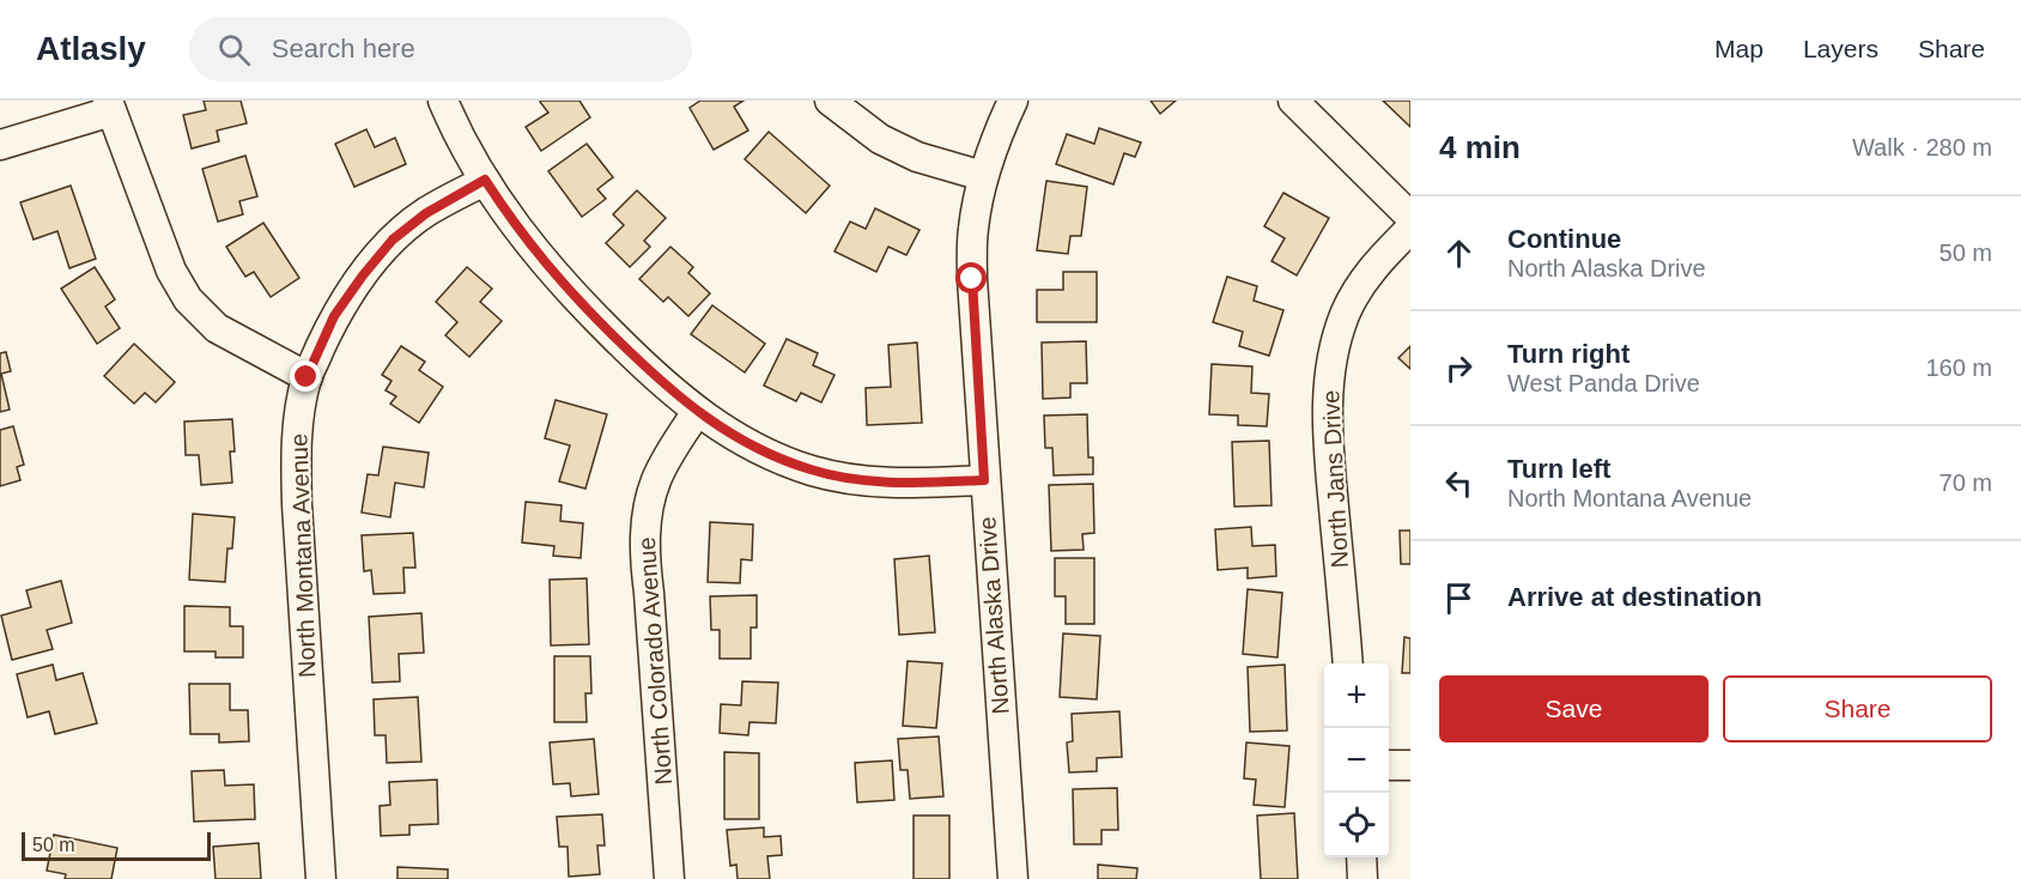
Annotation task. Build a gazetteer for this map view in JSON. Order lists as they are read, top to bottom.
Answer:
{
  "streets": {
    "street": [
      "North Jans Drive",
      "North Montana Avenue",
      "North Alaska Drive",
      "North Colorado Avenue"
    ]
  },
  "scale_bar": "50 m",
  "page": {
    "header": "Atlasly",
    "search": "Search here",
    "nav": ["Map", "Layers", "Share"],
    "heading": ["4 min", "Walk · 280 m"],
    "list": [
      ["Continue", "North Alaska Drive", "50 m"],
      ["Turn right", "West Panda Drive", "160 m"],
      ["Turn left", "North Montana Avenue", "70 m"],
      "Arrive at destination"
    ],
    "buttons": ["Save", "Share"],
    "map_buttons": ["+", "−"],
    "scale": "50 m"
  }
}
